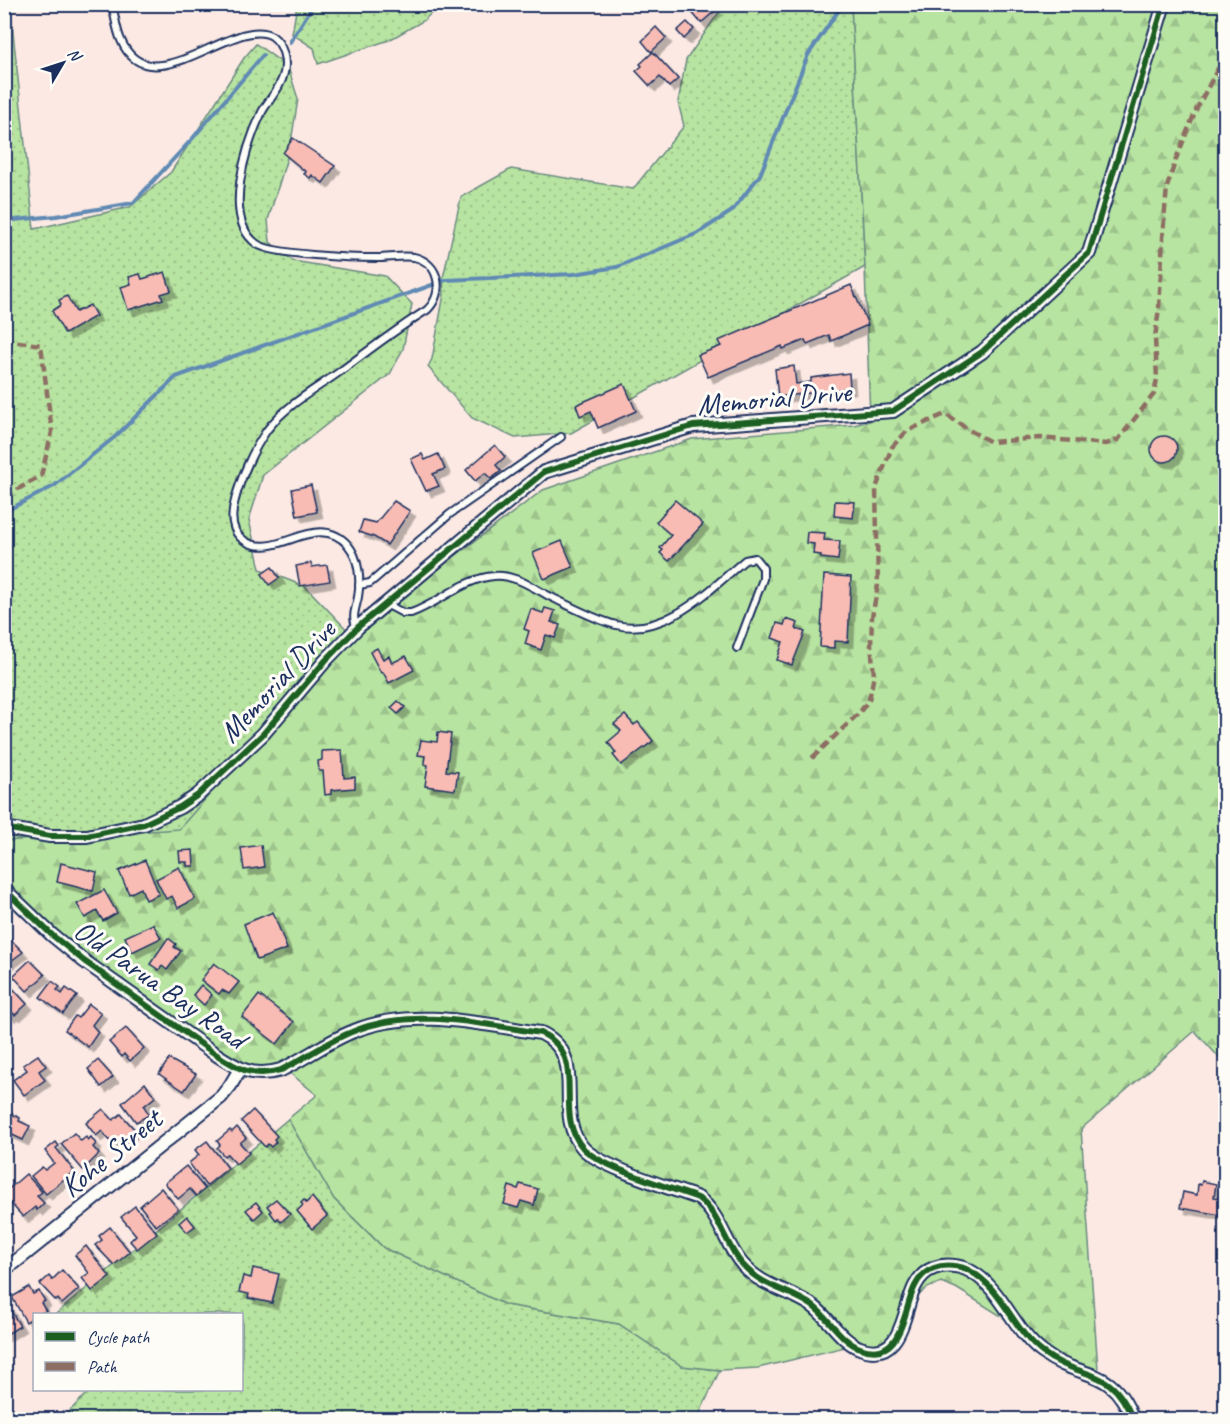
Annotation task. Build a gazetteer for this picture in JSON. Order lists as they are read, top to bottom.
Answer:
{
  "streets": {
    "street": ["Memorial Drive", "Old Parua Bay Road", "Kohe Street"]
  },
  "crossings": [
    ["Old Parua Bay Road", "Kohe Street"]
  ],
  "legend": ["Cycle path", "Path"],
  "north": "top right"
}
